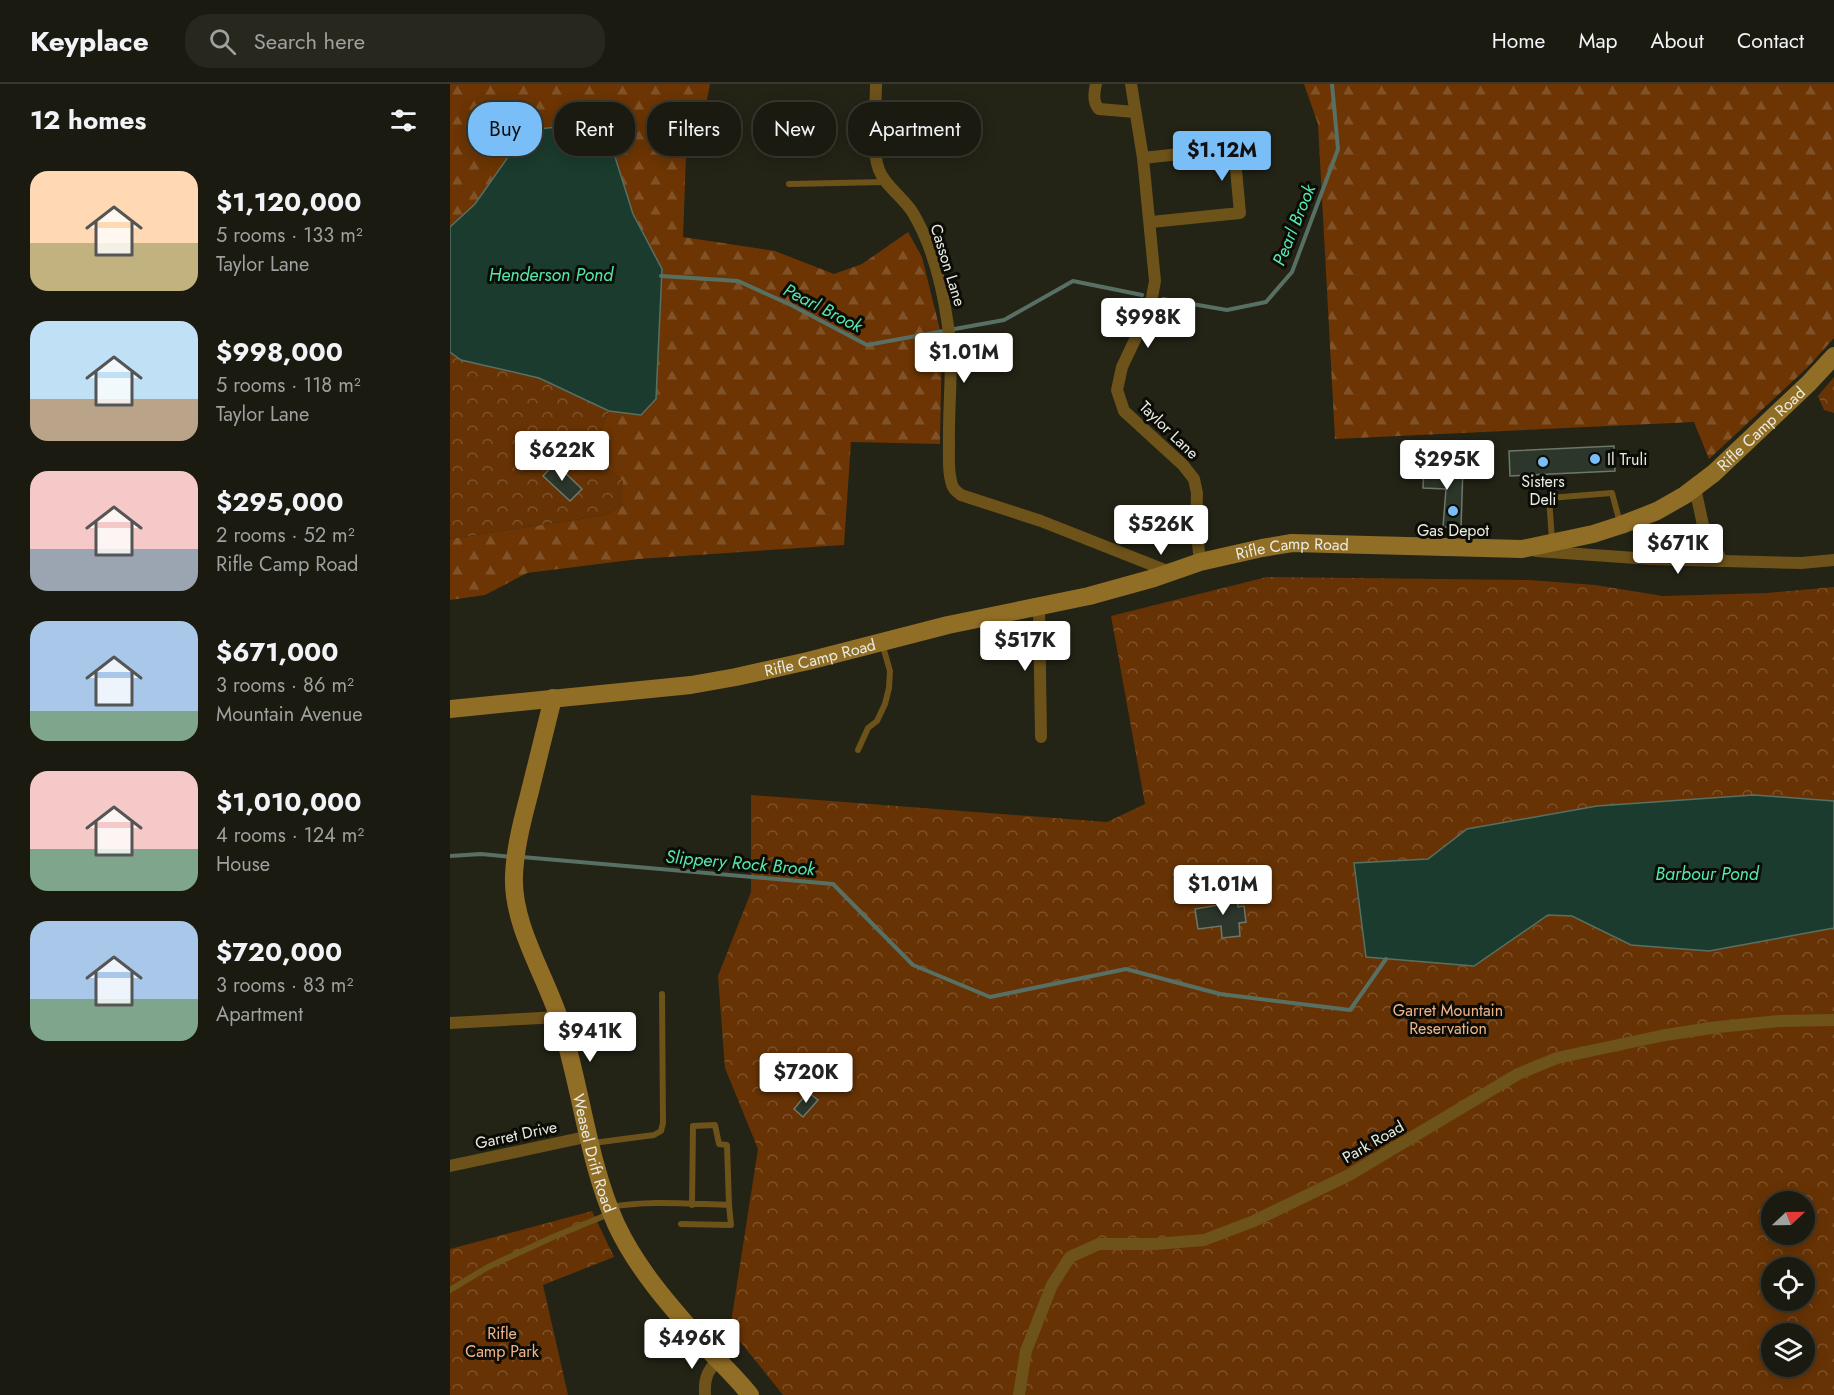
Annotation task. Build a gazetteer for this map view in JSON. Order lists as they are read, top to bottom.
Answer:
{
  "streets": {
    "street": [
      "Casson Lane",
      "Rifle Camp Road",
      "Taylor Lane",
      "Garret Drive",
      "Park Road",
      "Weasel Drift Road"
    ]
  },
  "crossings": [
    ["Casson Lane", "Rifle Camp Road"],
    ["Rifle Camp Road", "Taylor Lane"],
    ["Rifle Camp Road", "Weasel Drift Road"],
    ["Garret Drive", "Weasel Drift Road"]
  ],
  "water": [
    "Pearl Brook",
    "Henderson Pond",
    "Slippery Rock Brook",
    "Barbour Pond"
  ],
  "parks": ["Garret Mountain Reservation", "Rifle Camp Park"],
  "places": ["Il Truli", "Sisters Deli", "Gas Depot"],
  "north": "right",
  "page": {
    "header": "Keyplace",
    "search": "Search here",
    "nav": [
      "Home",
      "Map",
      "About",
      "Contact"
    ],
    "heading": "12 homes",
    "chip": [
      "Buy",
      "Rent",
      "Filters",
      "New",
      "Apartment"
    ],
    "price": [
      "$1.12M",
      "$998K",
      "$1.01M",
      "$622K",
      "$295K",
      "$526K",
      "$671K",
      "$517K",
      "$1.01M",
      "$941K",
      "$720K",
      "$496K"
    ],
    "list": [
      {
        "name": "$1,120,000",
        "note": "5 rooms · 133 m² · Taylor Lane"
      },
      {
        "name": "$998,000",
        "note": "5 rooms · 118 m² · Taylor Lane"
      },
      {
        "name": "$295,000",
        "note": "2 rooms · 52 m² · Rifle Camp Road"
      },
      {
        "name": "$671,000",
        "note": "3 rooms · 86 m² · Mountain Avenue"
      },
      {
        "name": "$1,010,000",
        "note": "4 rooms · 124 m² · House"
      },
      {
        "name": "$720,000",
        "note": "3 rooms · 83 m² · Apartment"
      }
    ]
  }
}
